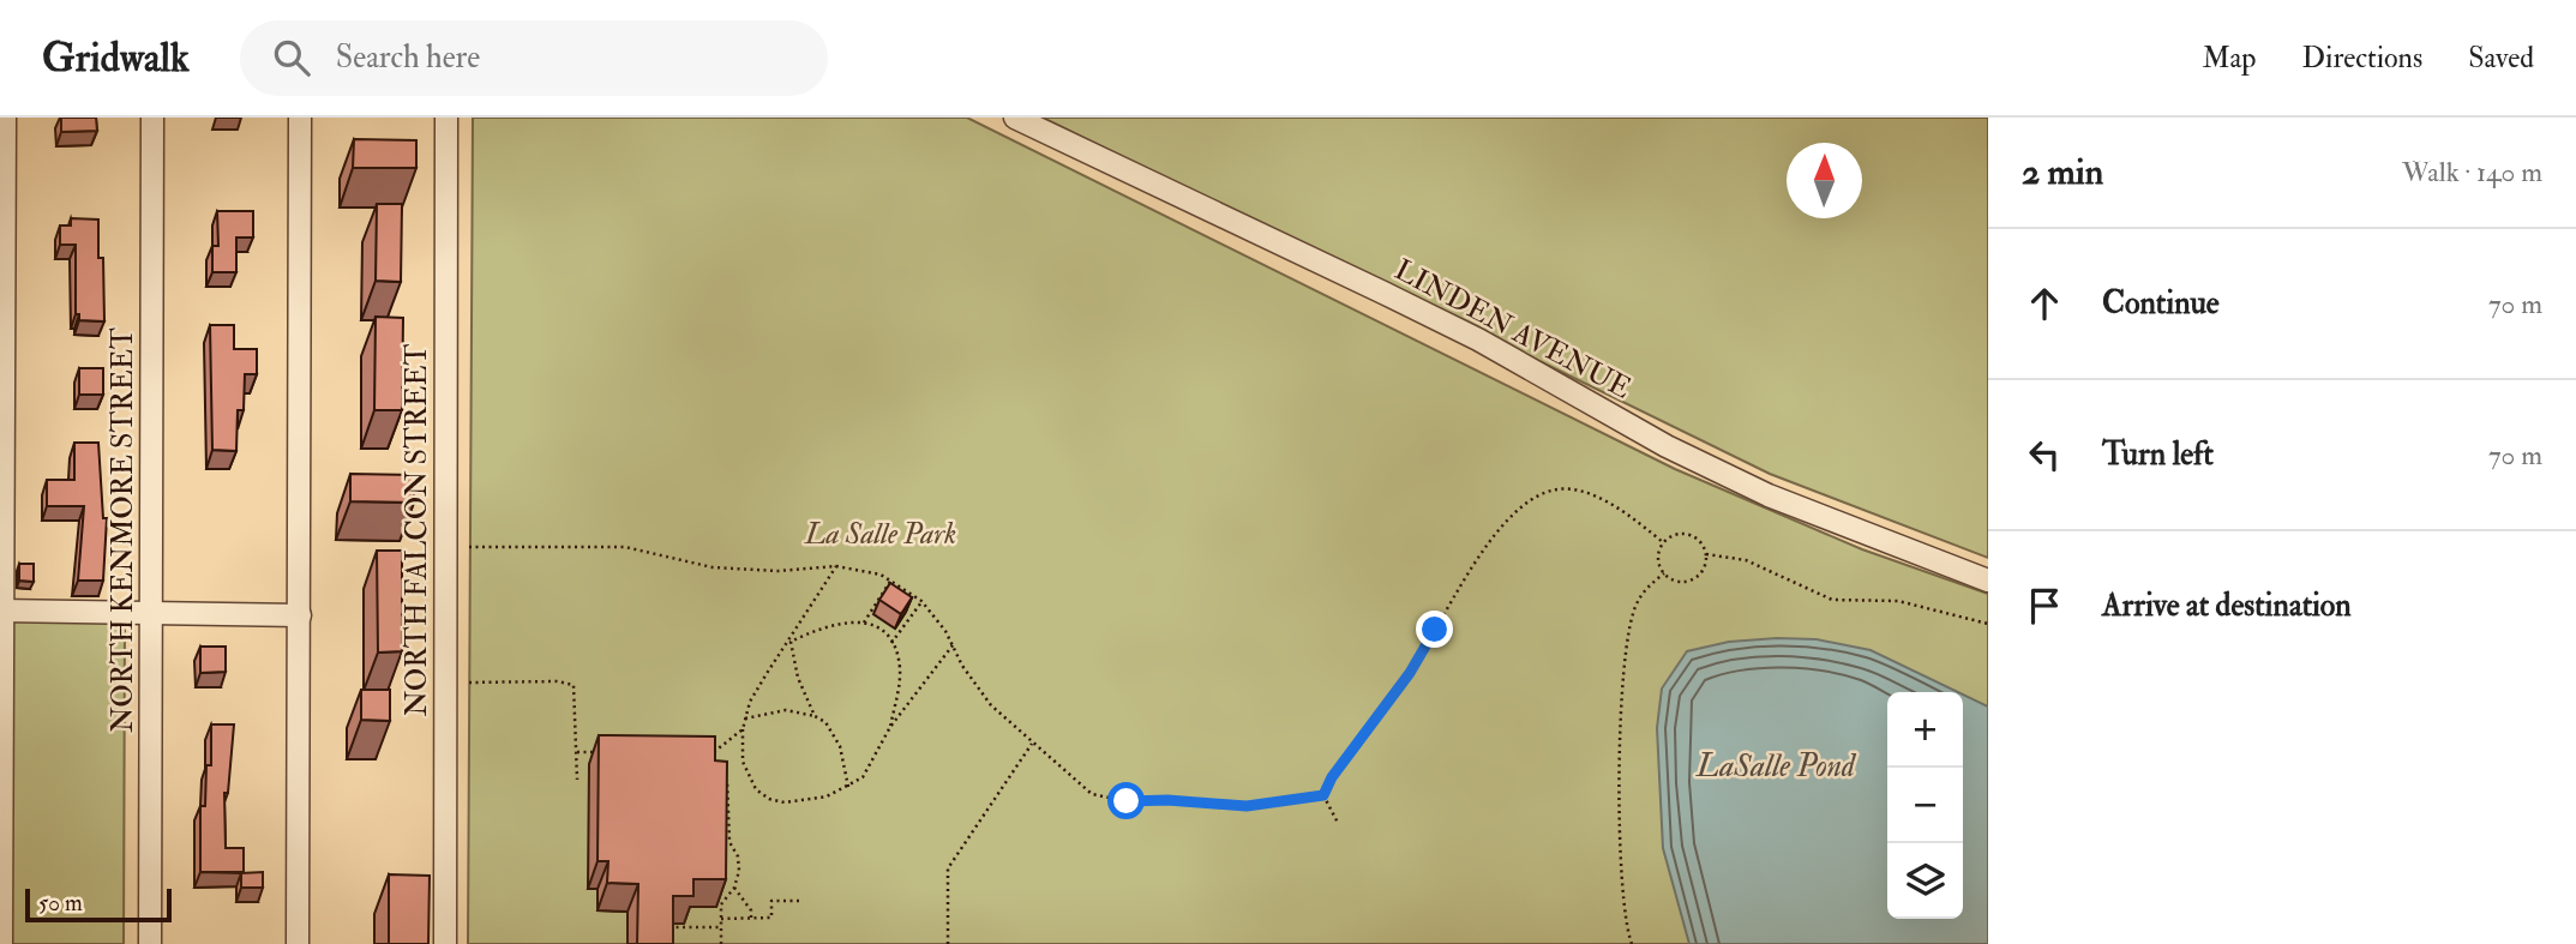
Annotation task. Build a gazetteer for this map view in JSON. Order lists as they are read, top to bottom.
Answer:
{
  "streets": {
    "street": ["LINDEN AVENUE", "NORTH KENMORE STREET", "NORTH FALCON STREET"]
  },
  "water": ["LaSalle Pond"],
  "parks": ["La Salle Park"],
  "scale_bar": "50 m",
  "north": "top",
  "page": {
    "header": "Gridwalk",
    "search": "Search here",
    "nav": ["Map", "Directions", "Saved"],
    "heading": ["2 min", "Walk · 140 m"],
    "list": [
      ["Continue", "70 m"],
      ["Turn left", "70 m"],
      "Arrive at destination"
    ],
    "map_buttons": ["+", "−"],
    "scale": "50 m"
  }
}
